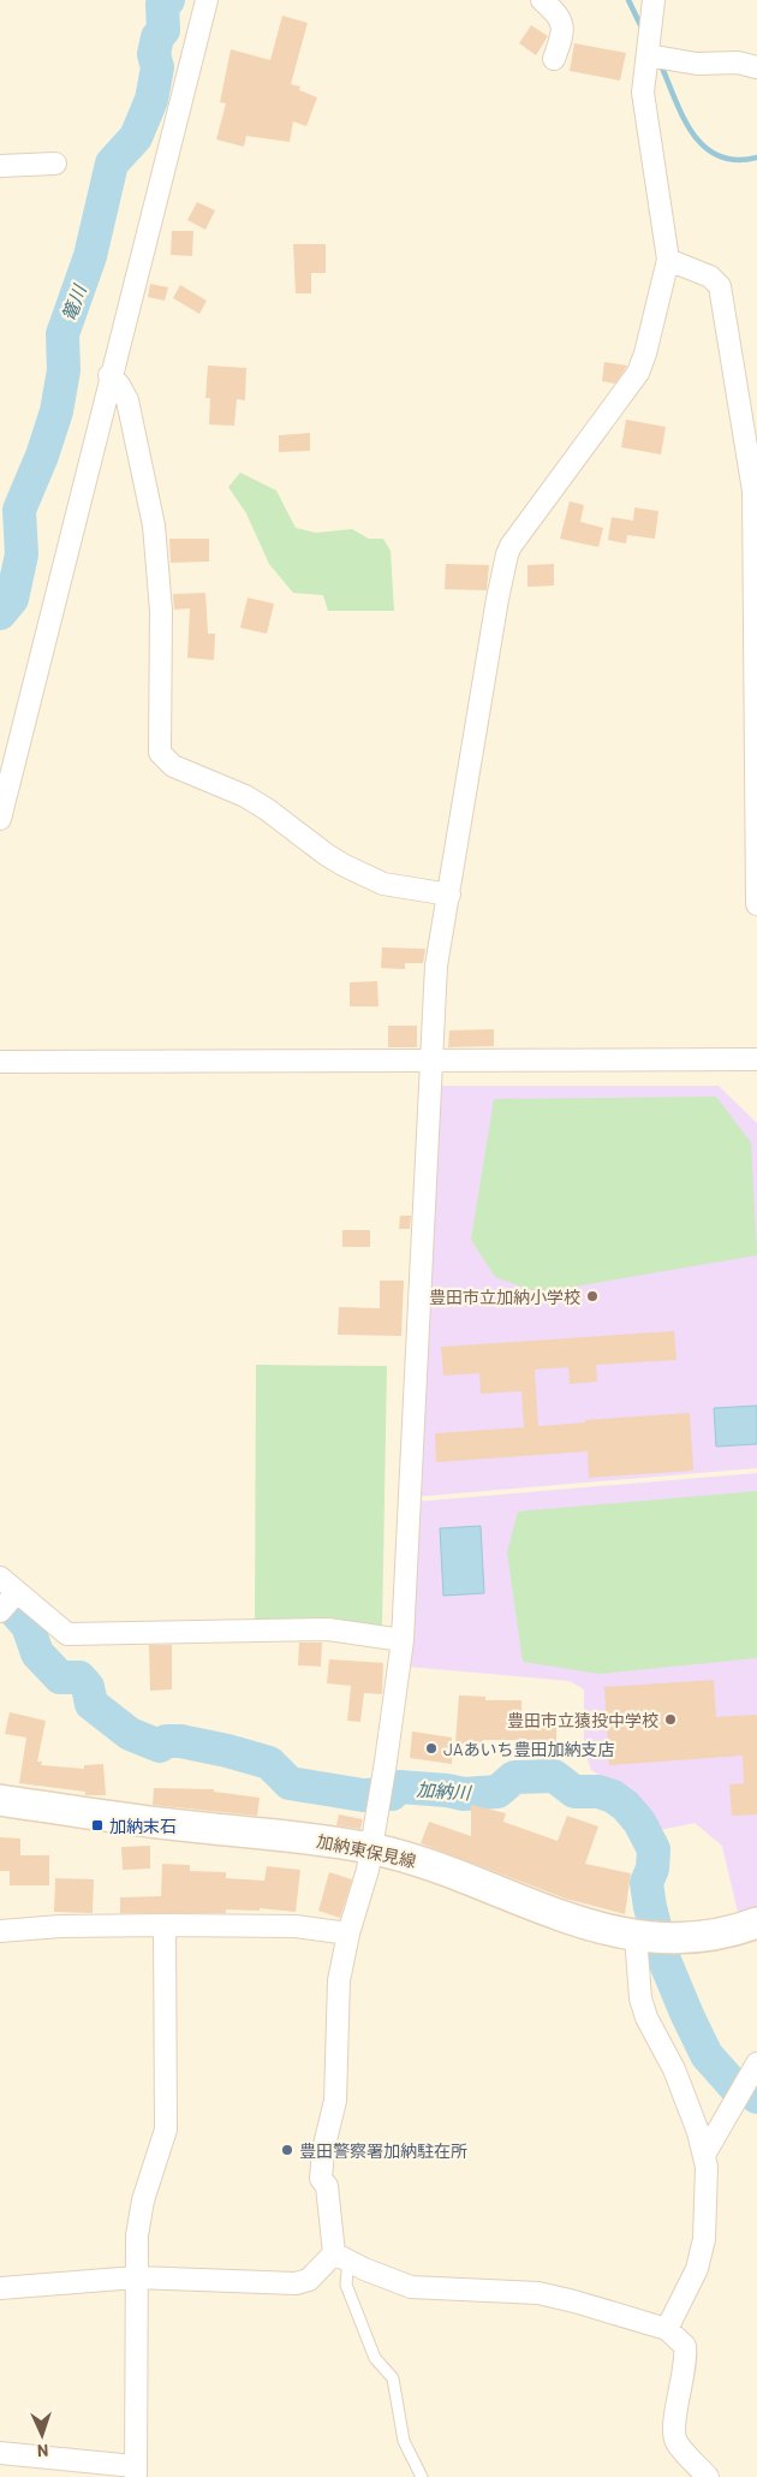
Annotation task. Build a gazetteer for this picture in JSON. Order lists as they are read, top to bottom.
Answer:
{
  "streets": {
    "main road": ["加納東保見線"]
  },
  "water": ["篭川", "加納川"],
  "places": {
    "other": [
      "豊田市立加納小学校",
      "豊田市立猿投中学校",
      "JAあいち豊田加納支店",
      "豊田警察署加納駐在所"
    ],
    "transit": ["加納末石"]
  },
  "north": "bottom"
}
